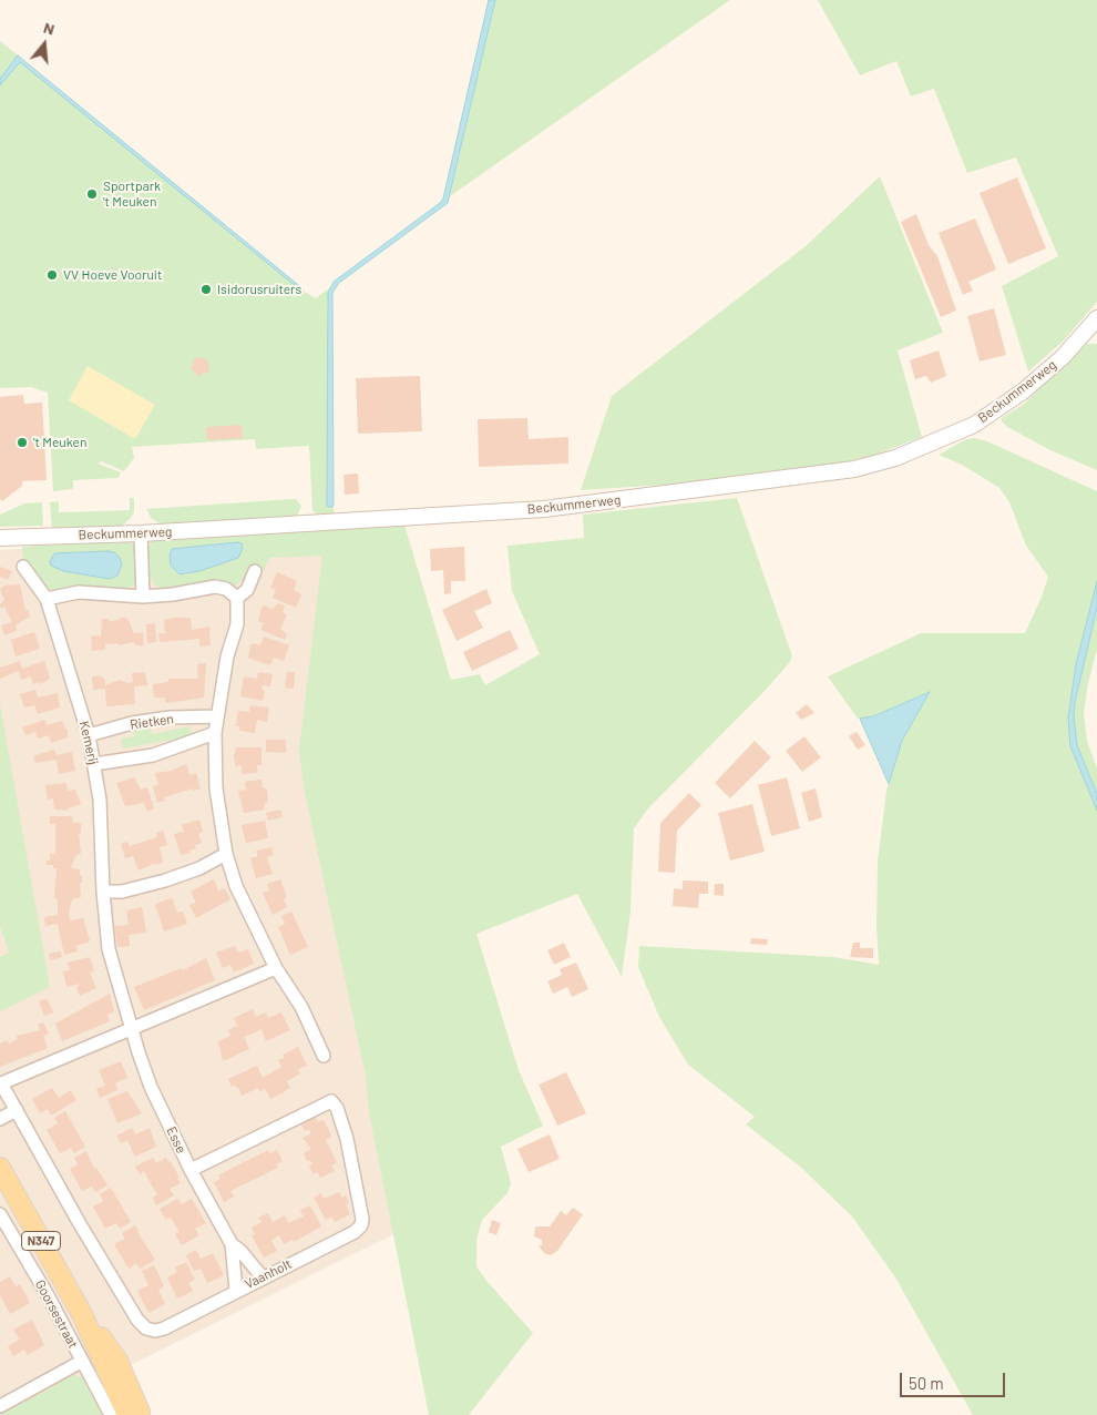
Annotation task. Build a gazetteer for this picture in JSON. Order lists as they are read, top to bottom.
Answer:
{
  "streets": {
    "main road": ["N347", "Goorsestraat"],
    "street": [
      "Beckummerweg",
      "Rietken",
      "Kemerij",
      "Esse",
      "Vaanholt"
    ]
  },
  "crossings": [
    ["Rietken", "Kemerij"],
    ["Kemerij", "Esse"],
    ["Kemerij", "Vaanholt"],
    ["Esse", "Vaanholt"]
  ],
  "places": [
    "Sportpark 't Meuken",
    "VV Hoeve Vooruit",
    "Isidorusruiters",
    "'t Meuken"
  ],
  "scale_bar": "50 m",
  "north": "top"
}
